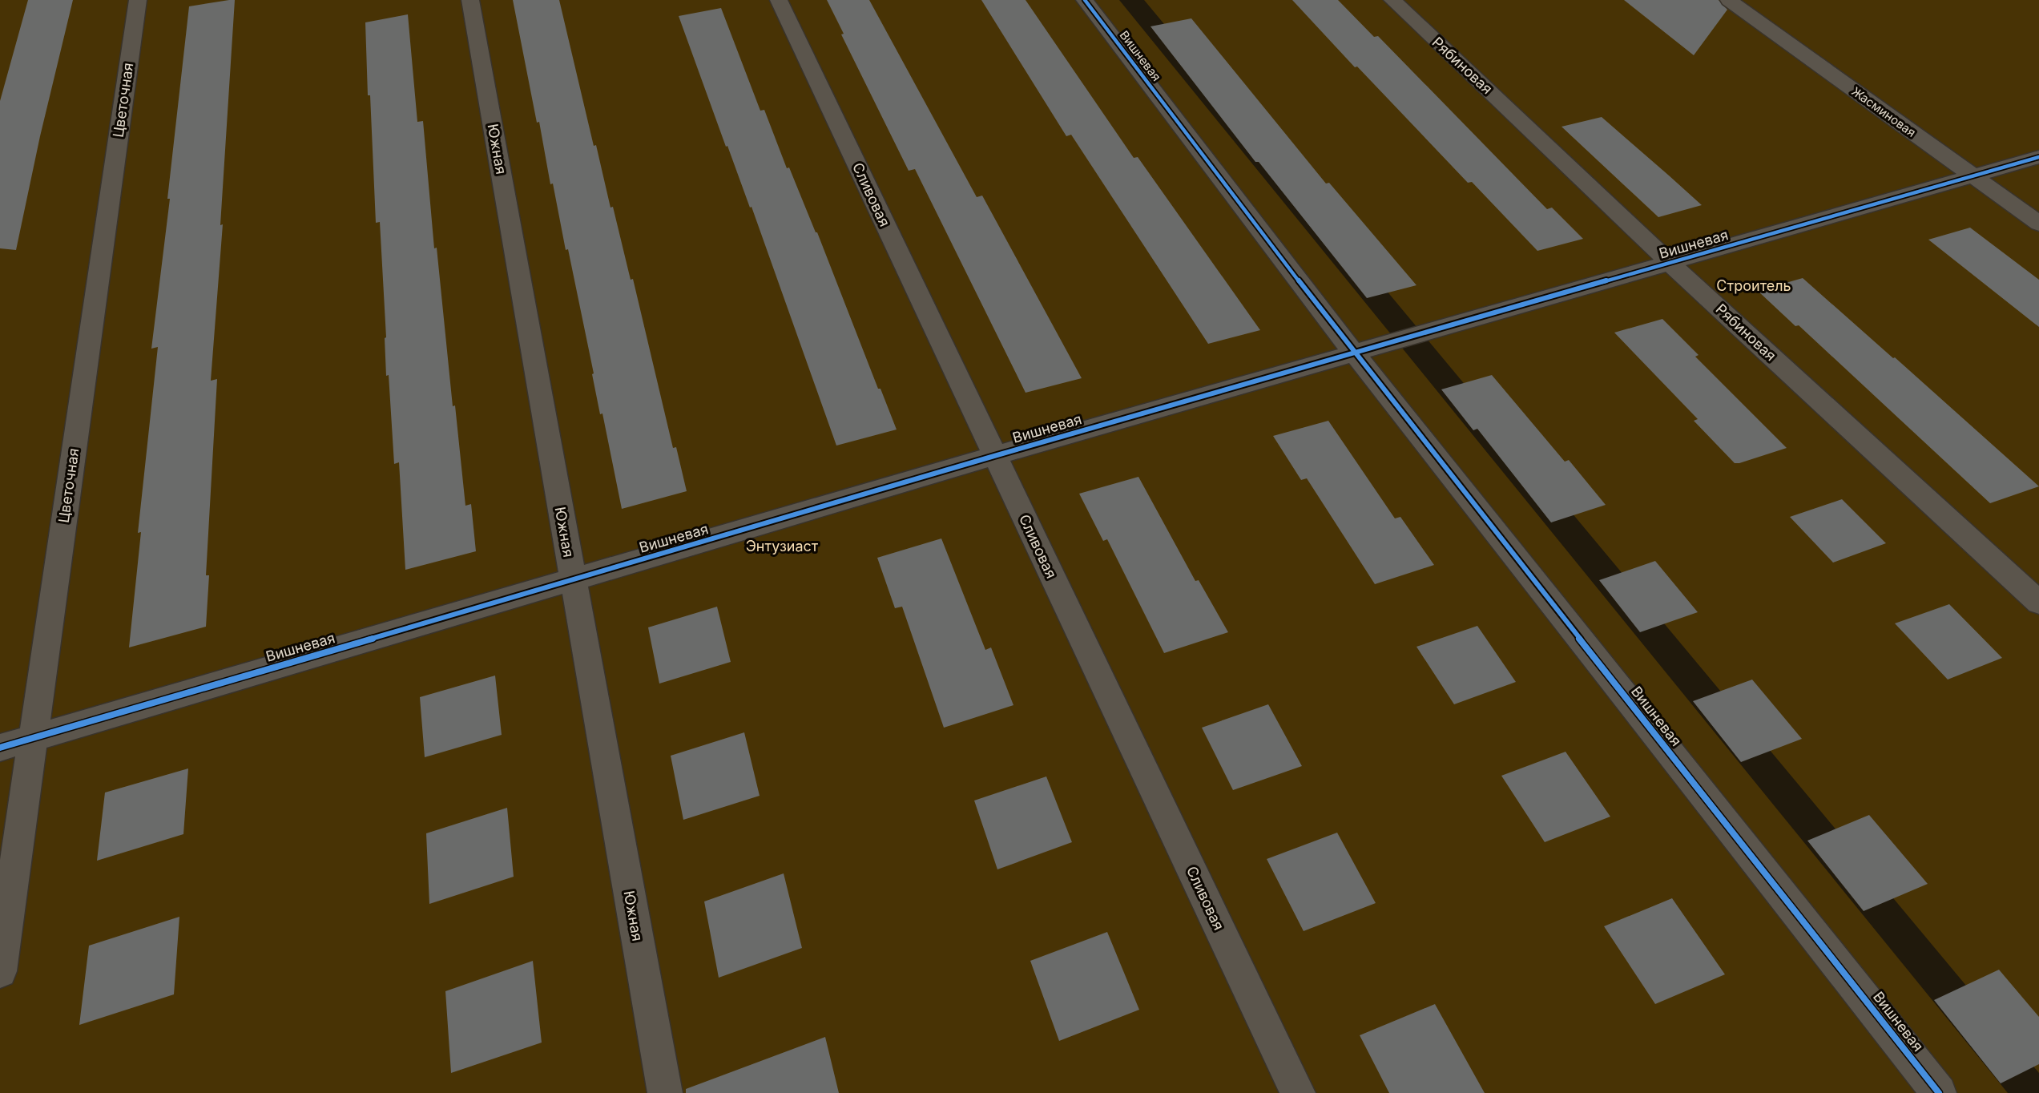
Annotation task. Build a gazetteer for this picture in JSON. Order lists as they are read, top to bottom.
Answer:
{
  "streets": {
    "street": [
      "Вишневая",
      "Рябиновая",
      "Цветочная",
      "Жасминовая",
      "Южная",
      "Сливовая"
    ]
  },
  "crossings": [
    ["Вишневая", "Рябиновая"],
    ["Вишневая", "Цветочная"],
    ["Вишневая", "Жасминовая"],
    ["Вишневая", "Южная"],
    ["Вишневая", "Сливовая"]
  ],
  "parks": ["Строитель", "Энтузиаст"]
}
